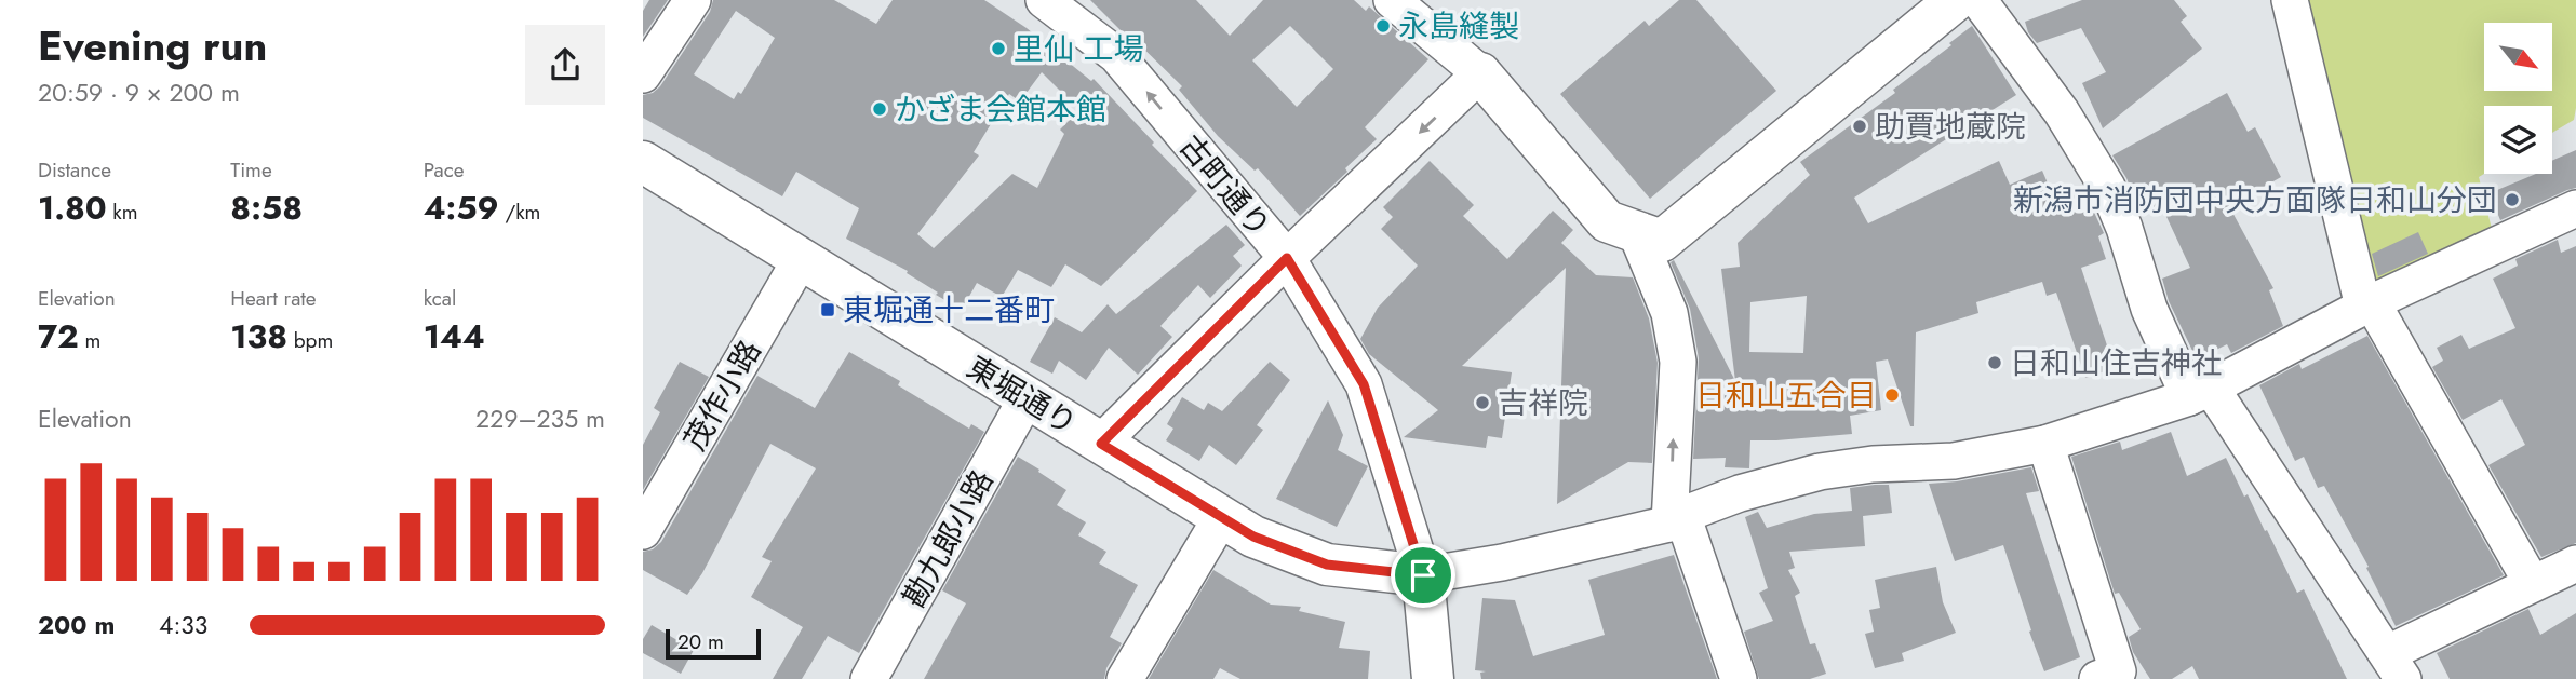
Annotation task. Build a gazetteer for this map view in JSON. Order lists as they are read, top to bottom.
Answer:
{
  "streets": {
    "street": [
      "古町通り",
      "茂作小路",
      "東堀通り",
      "勘九郎小路"
    ]
  },
  "crossings": [
    ["古町通り", "東堀通り"],
    ["茂作小路", "東堀通り"],
    ["東堀通り", "勘九郎小路"]
  ],
  "places": {
    "other": [
      "永島縫製",
      "里仙 工場",
      "かざま会館本館",
      "助賈地蔵院",
      "新潟市消防団中央方面隊日和山分団",
      "日和山住吉神社",
      "日和山五合目",
      "吉祥院"
    ],
    "transit": ["東堀通十二番町"]
  },
  "scale_bar": "20 m",
  "north": "bottom right",
  "page": {
    "heading": ["Evening run", "20:59 · 9 × 200 m"],
    "stats": [
      ["Distance", "1.80 km"],
      ["Time", "8:58"],
      ["Pace", "4:59 /km"],
      ["Elevation", "72 m"],
      ["Heart rate", "138 bpm"],
      ["kcal", "144"]
    ],
    "chart": ["Elevation", "229–235 m"],
    "list": [
      {
        "name": "200 m",
        "note": "4:33"
      }
    ],
    "scale": "20 m"
  }
}
